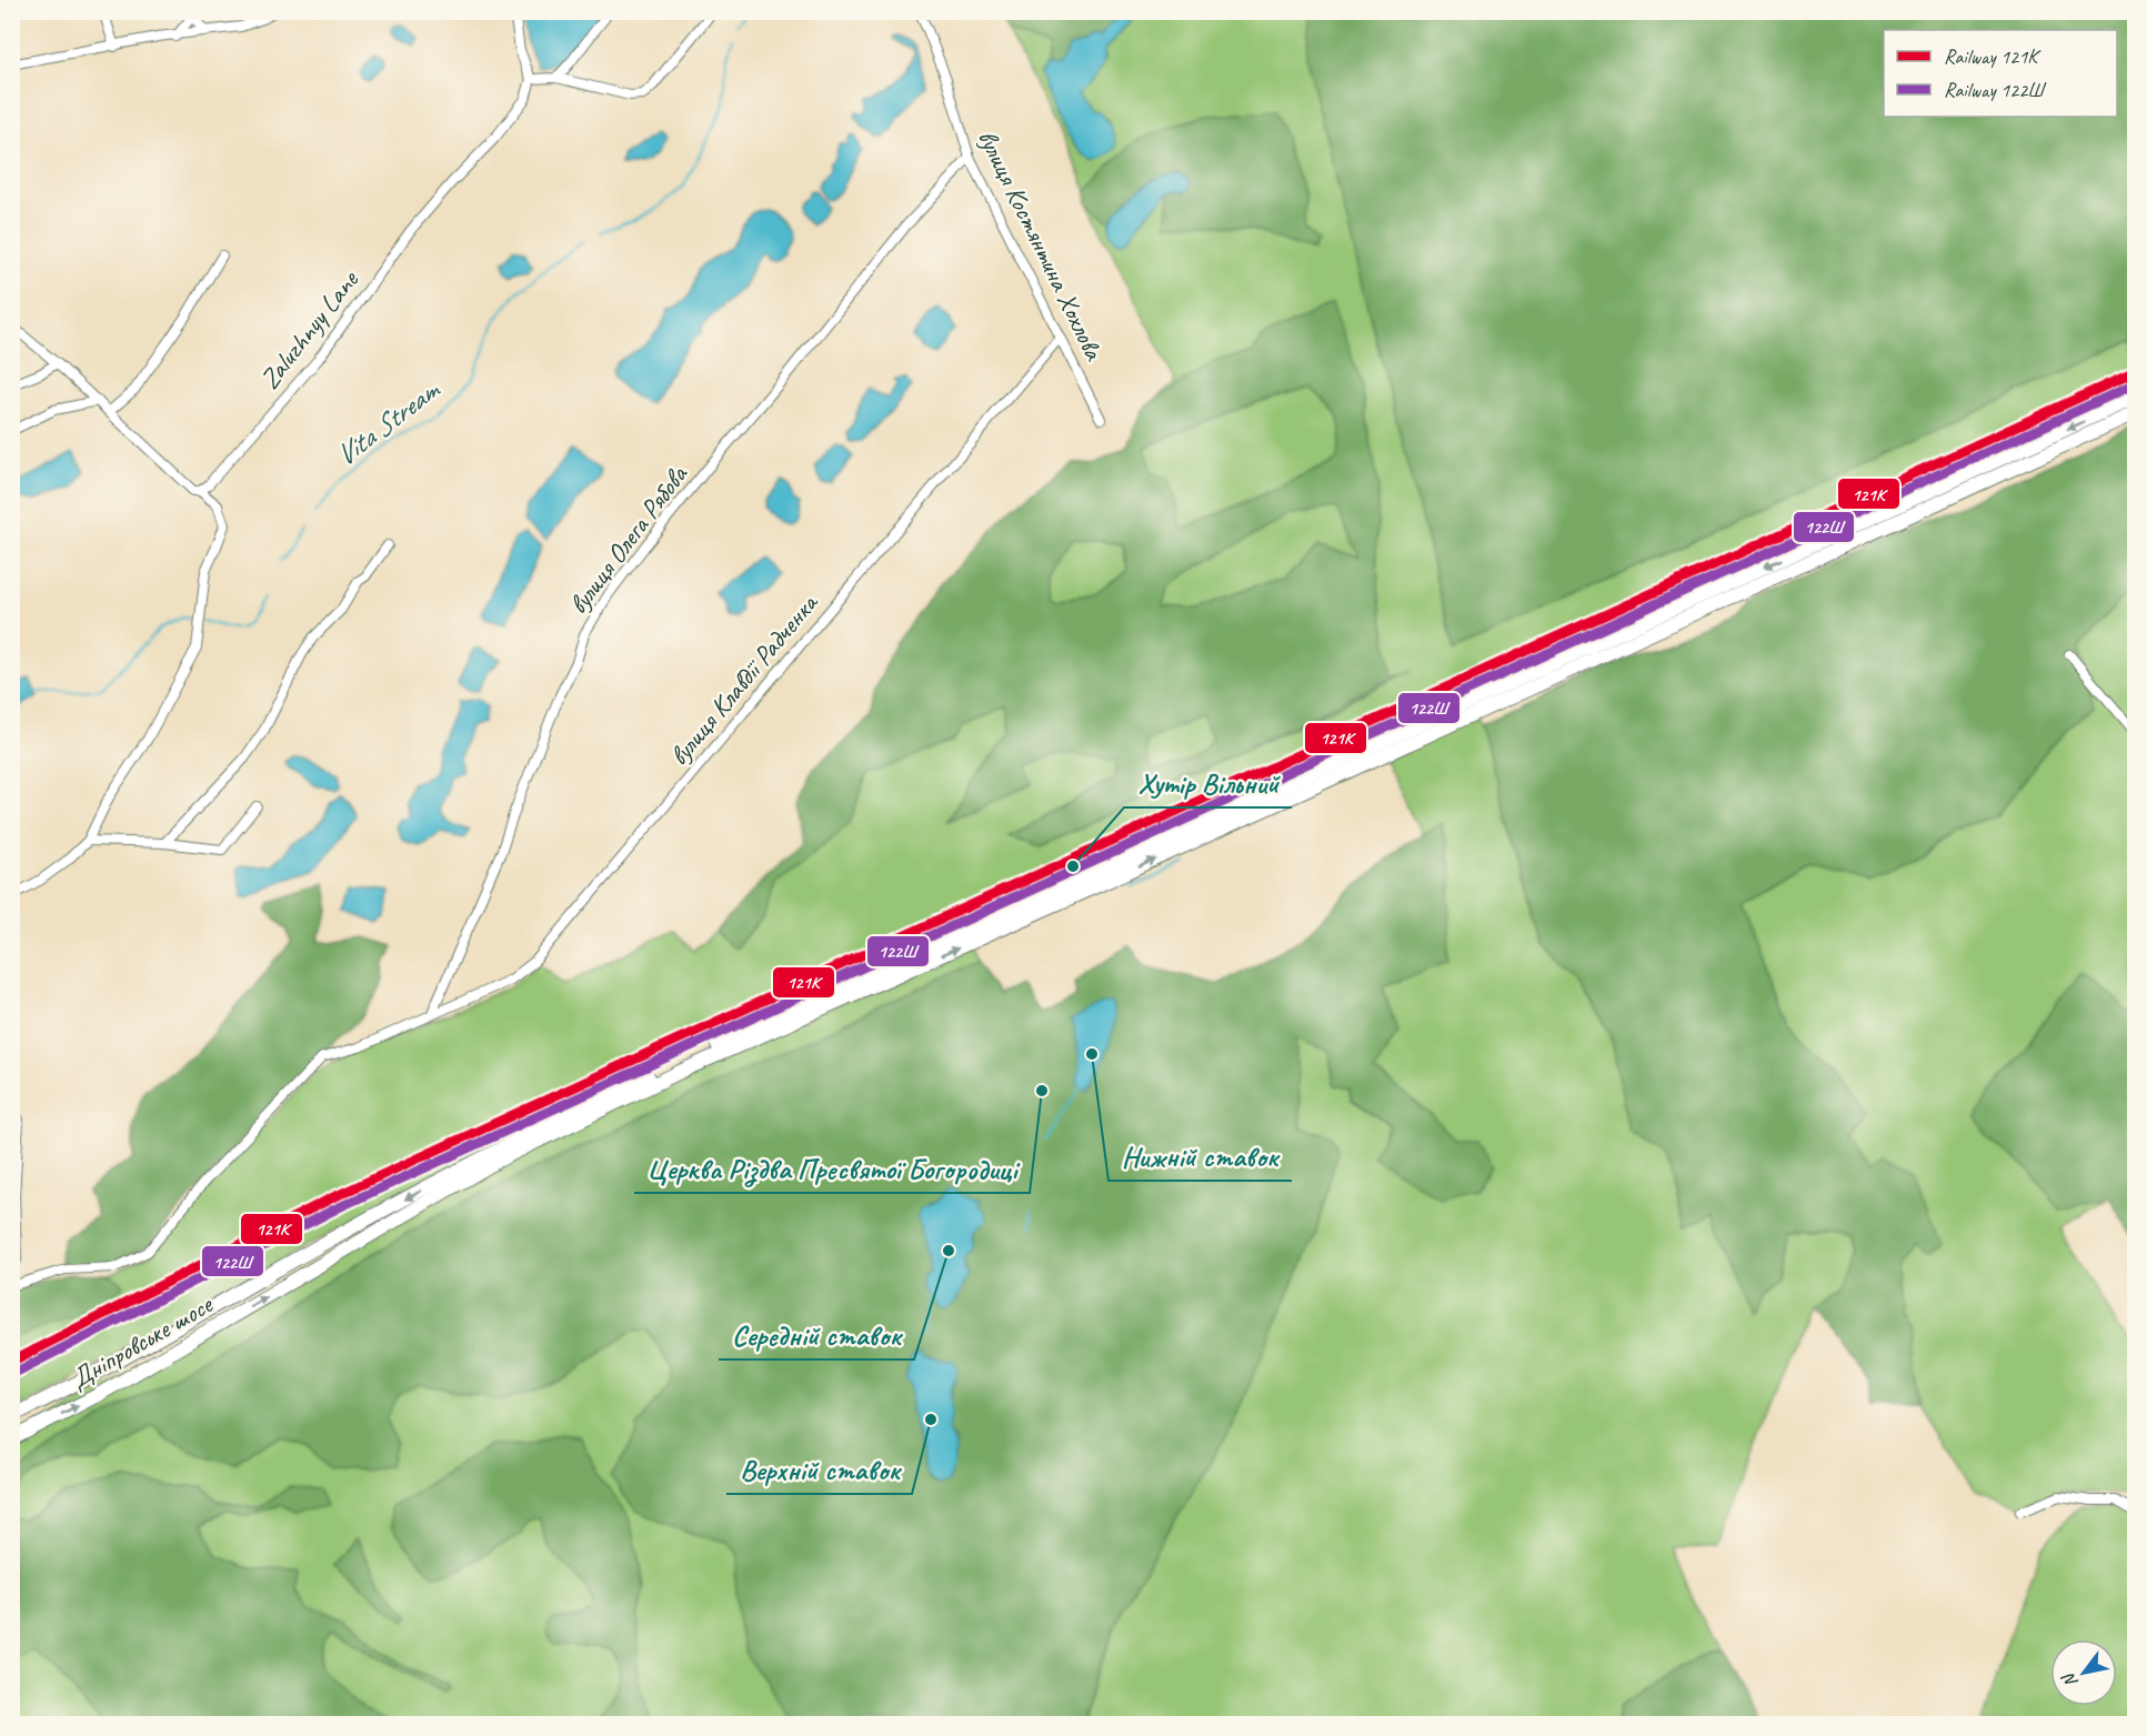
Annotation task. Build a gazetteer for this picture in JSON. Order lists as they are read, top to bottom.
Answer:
{
  "streets": {
    "main road": ["Дніпровське шосе"],
    "street": [
      "вулиця Костянтина Хохлова",
      "Zaluzhnyy Lane",
      "вулиця Олега Рябова",
      "вулиця Клавдії Радченка"
    ]
  },
  "crossings": [
    ["вулиця Костянтина Хохлова", "вулиця Олега Рябова"],
    ["вулиця Костянтина Хохлова", "вулиця Клавдії Радченка"],
    ["вулиця Олега Рябова", "вулиця Клавдії Радченка"]
  ],
  "water": ["Vita Stream"],
  "places": [
    "Хутір Вільний",
    "Нижній ставок",
    "Церква Різдва Пресвятої Богородиці",
    "Середній ставок",
    "Верхній ставок"
  ],
  "lines": ["rail line 121К", "rail line 122Ш"],
  "legend": ["Railway 121К", "Railway 122Ш"],
  "north": "bottom left"
}
